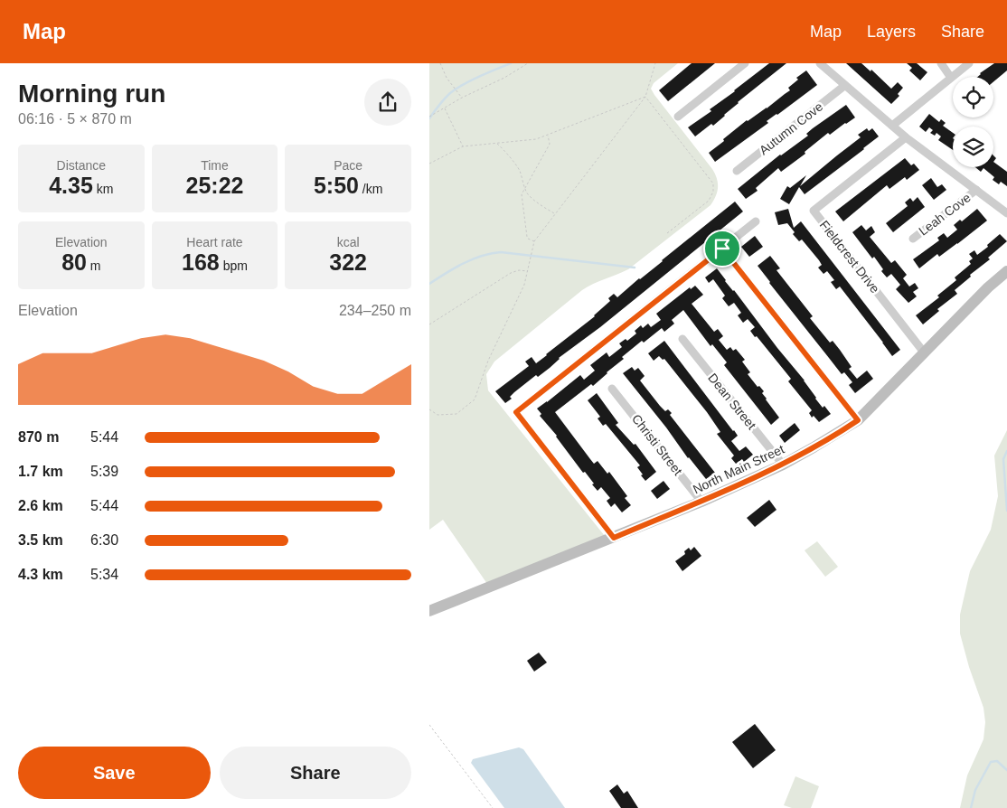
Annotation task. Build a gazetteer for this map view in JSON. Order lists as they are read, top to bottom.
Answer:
{
  "streets": {
    "street": [
      "Autumn Cove",
      "Leah Cove",
      "Fieldcrest Drive",
      "Dean Street",
      "Christi Street",
      "North Main Street"
    ]
  },
  "crossings": [
    ["Fieldcrest Drive", "North Main Street"],
    ["Dean Street", "North Main Street"],
    ["Christi Street", "North Main Street"]
  ],
  "page": {
    "header": "Map",
    "nav": ["Map", "Layers", "Share"],
    "heading": ["Morning run", "06:16 · 5 × 870 m"],
    "stats": [
      ["Distance", "4.35 km"],
      ["Time", "25:22"],
      ["Pace", "5:50 /km"],
      ["Elevation", "80 m"],
      ["Heart rate", "168 bpm"],
      ["kcal", "322"]
    ],
    "chart": ["Elevation", "234–250 m"],
    "list": [
      {
        "name": "870 m",
        "note": "5:44"
      },
      {
        "name": "1.7 km",
        "note": "5:39"
      },
      {
        "name": "2.6 km",
        "note": "5:44"
      },
      {
        "name": "3.5 km",
        "note": "6:30"
      },
      {
        "name": "4.3 km",
        "note": "5:34"
      }
    ],
    "buttons": ["Save", "Share"]
  }
}
